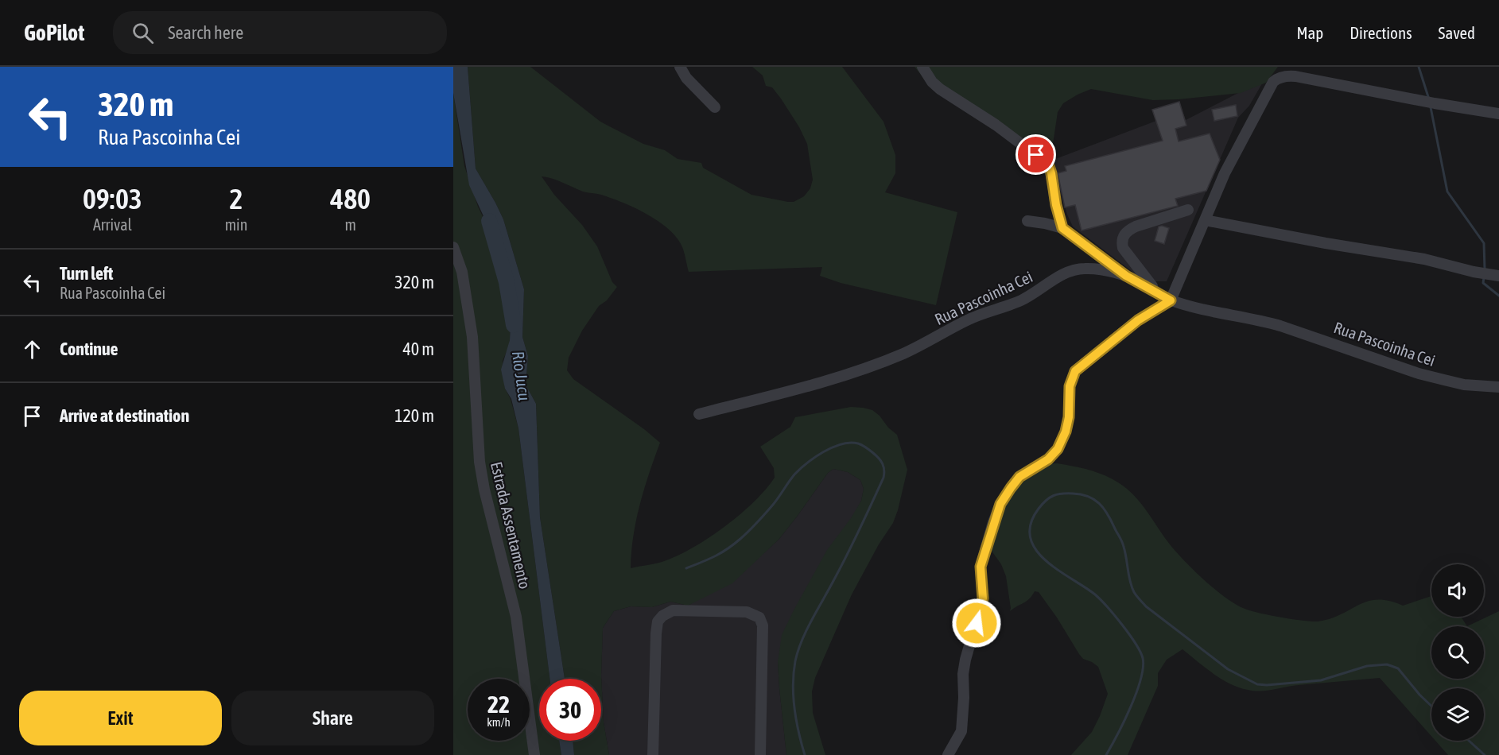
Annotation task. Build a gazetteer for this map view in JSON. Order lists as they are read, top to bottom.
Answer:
{
  "streets": {
    "street": ["Rua Pascoinha Cei", "Estrada Assentamento"]
  },
  "water": ["Rio Jucu"],
  "page": {
    "header": "GoPilot",
    "search": "Search here",
    "nav": ["Map", "Directions", "Saved"],
    "turn": ["320 m", "Rua Pascoinha Cei"],
    "eta": [
      "09:03",
      "Arrival",
      "2",
      "min",
      "480",
      "m"
    ],
    "list": [
      {
        "name": "Turn left",
        "note": "Rua Pascoinha Cei",
        "value": "320 m"
      },
      {
        "name": "Continue",
        "value": "40 m"
      },
      {
        "name": "Arrive at destination",
        "value": "120 m"
      }
    ],
    "speed": "22 km/h",
    "limit": "30",
    "buttons": ["Exit", "Share"]
  }
}
